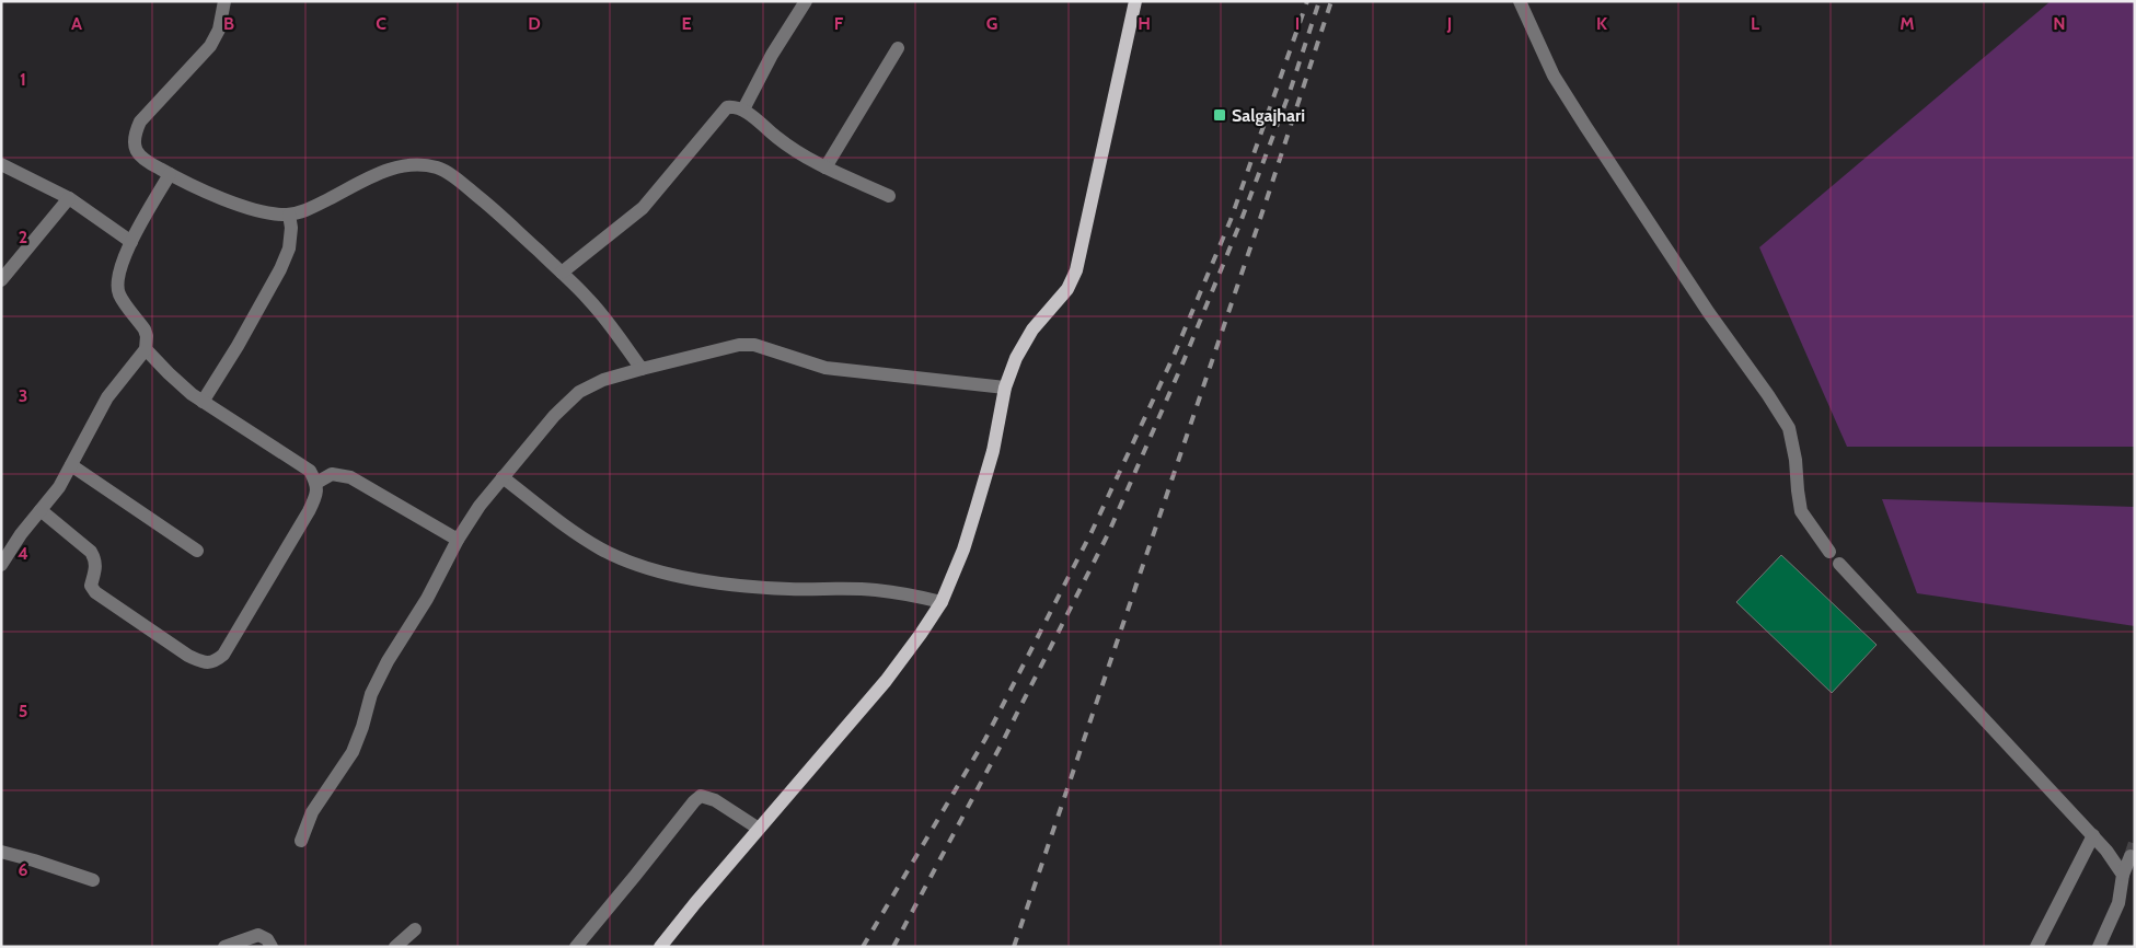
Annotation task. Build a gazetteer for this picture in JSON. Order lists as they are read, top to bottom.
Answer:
{
  "places": {
    "transit": ["Salgajhari"]
  },
  "grid": {
    "columns": [
      "A",
      "B",
      "C",
      "D",
      "E",
      "F",
      "G",
      "H",
      "I",
      "J",
      "K",
      "L",
      "M",
      "N"
    ],
    "rows": [
      "1",
      "2",
      "3",
      "4",
      "5",
      "6"
    ]
  }
}
